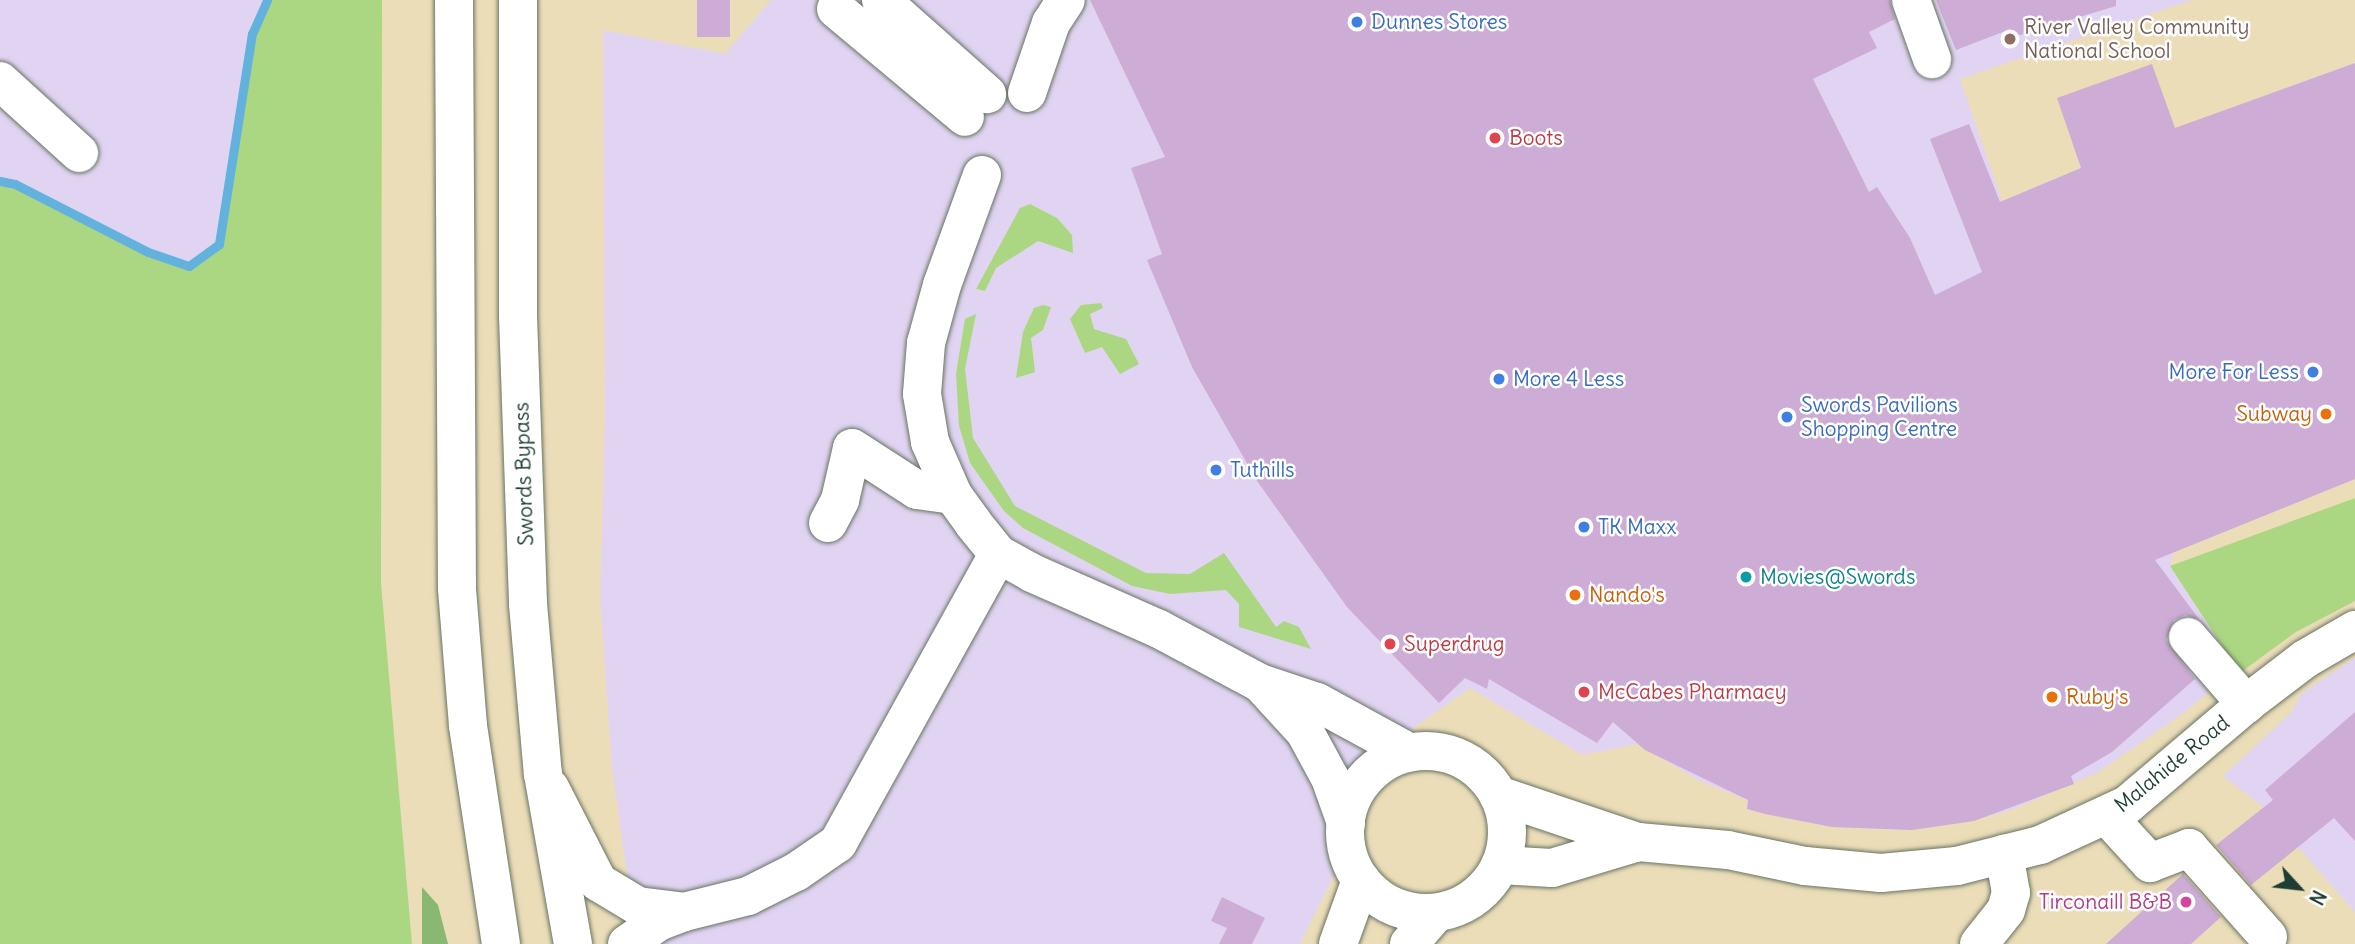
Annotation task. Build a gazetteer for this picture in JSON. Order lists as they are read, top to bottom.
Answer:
{
  "streets": {
    "main road": ["Swords Bypass", "Malahide Road"]
  },
  "places": [
    "Dunnes Stores",
    "River Valley Community National School",
    "Boots",
    "More For Less",
    "More 4 Less",
    "Subway",
    "Swords Pavilions Shopping Centre",
    "Tuthills",
    "TK Maxx",
    "Movies@Swords",
    "Nando's",
    "Superdrug",
    "McCabes Pharmacy",
    "Ruby's",
    "Tirconaill B&B"
  ],
  "north": "bottom right"
}
